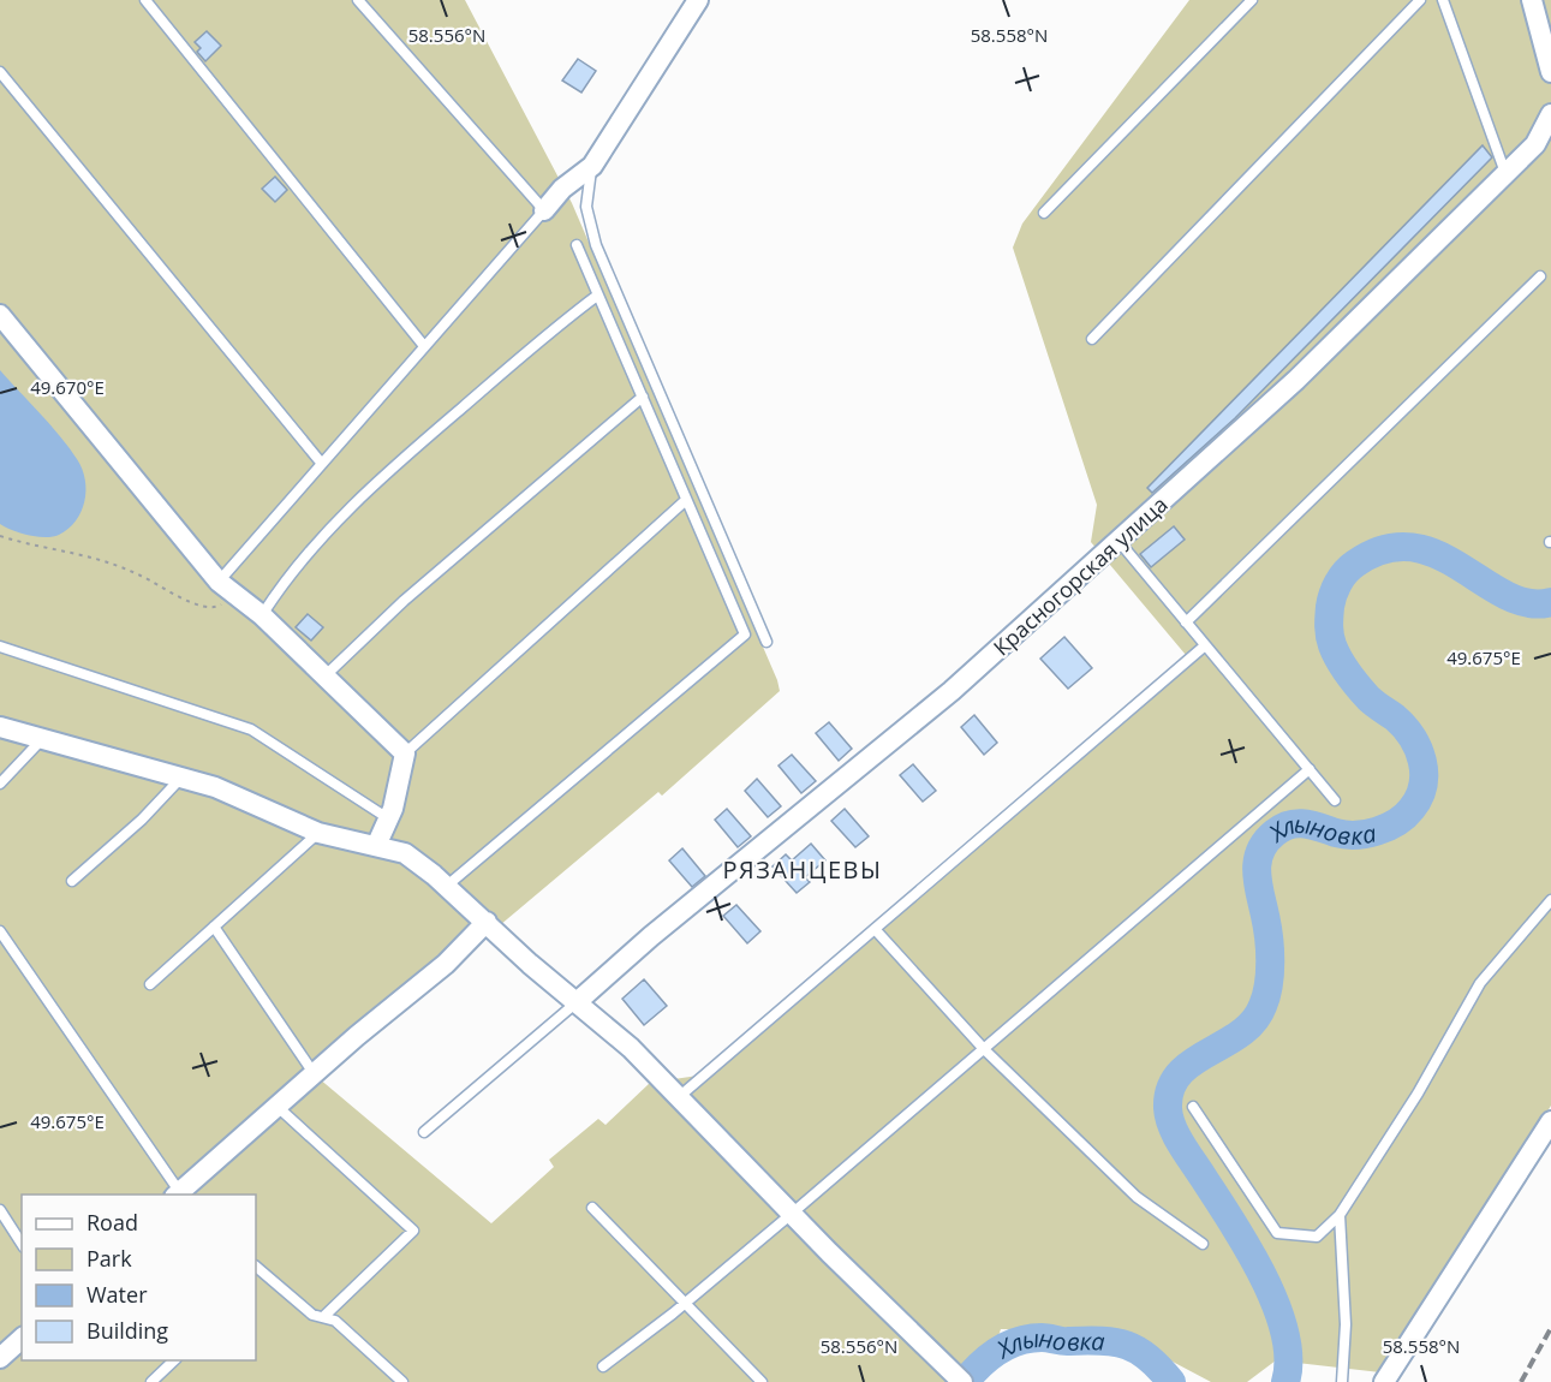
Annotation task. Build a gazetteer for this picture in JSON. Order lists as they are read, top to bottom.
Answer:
{
  "streets": {
    "street": ["Красногорская улица"]
  },
  "districts": ["РЯЗАНЦЕВЫ"],
  "water": ["Хлыновка"],
  "legend": [
    "Road",
    "Park",
    "Water",
    "Building"
  ],
  "coordinates": [
    "58.556°N",
    "58.558°N",
    "49.670°E",
    "49.675°E"
  ]
}
